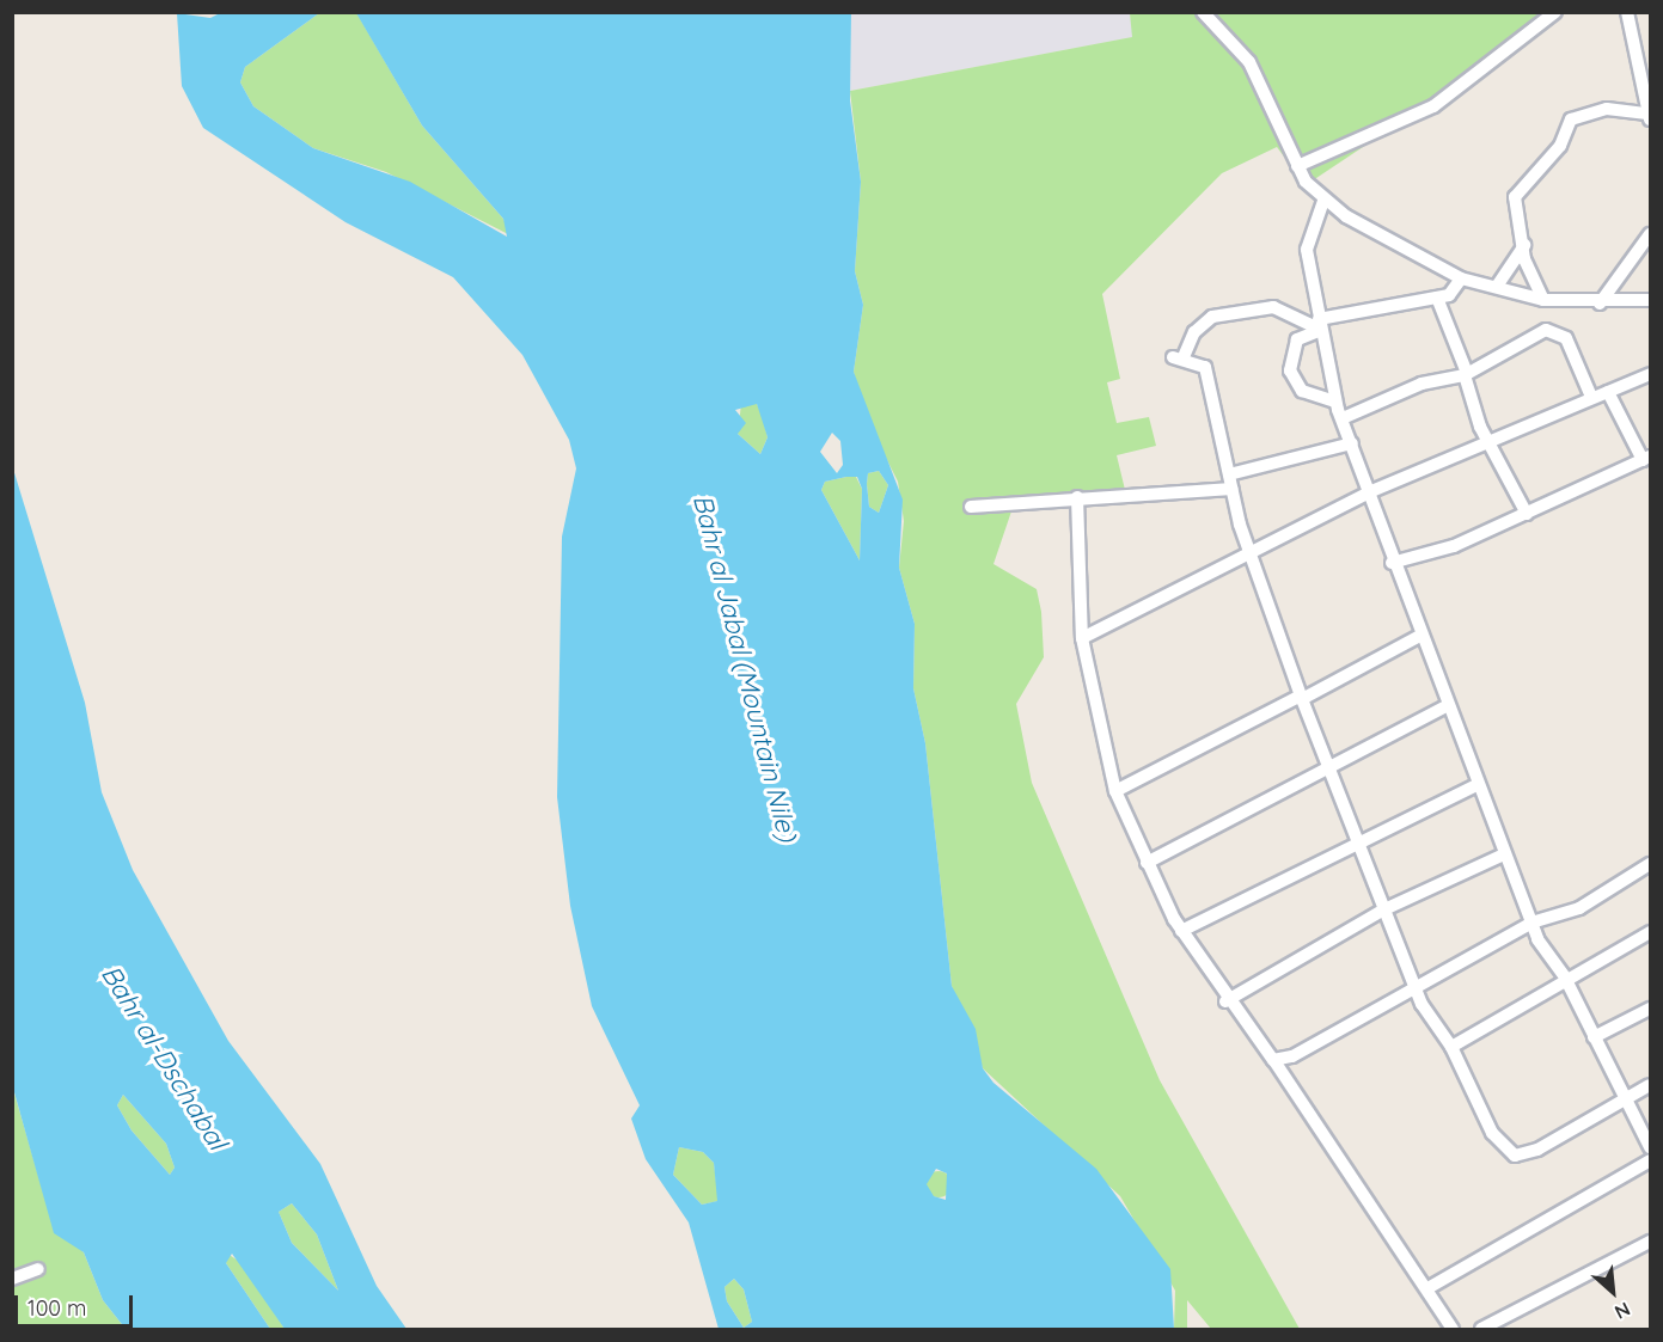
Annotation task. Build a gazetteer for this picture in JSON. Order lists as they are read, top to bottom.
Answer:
{
  "water": ["Bahr al Jabal (Mountain Nile)", "Bahr al-Dschabal"],
  "scale_bar": "100 m",
  "north": "bottom right"
}
